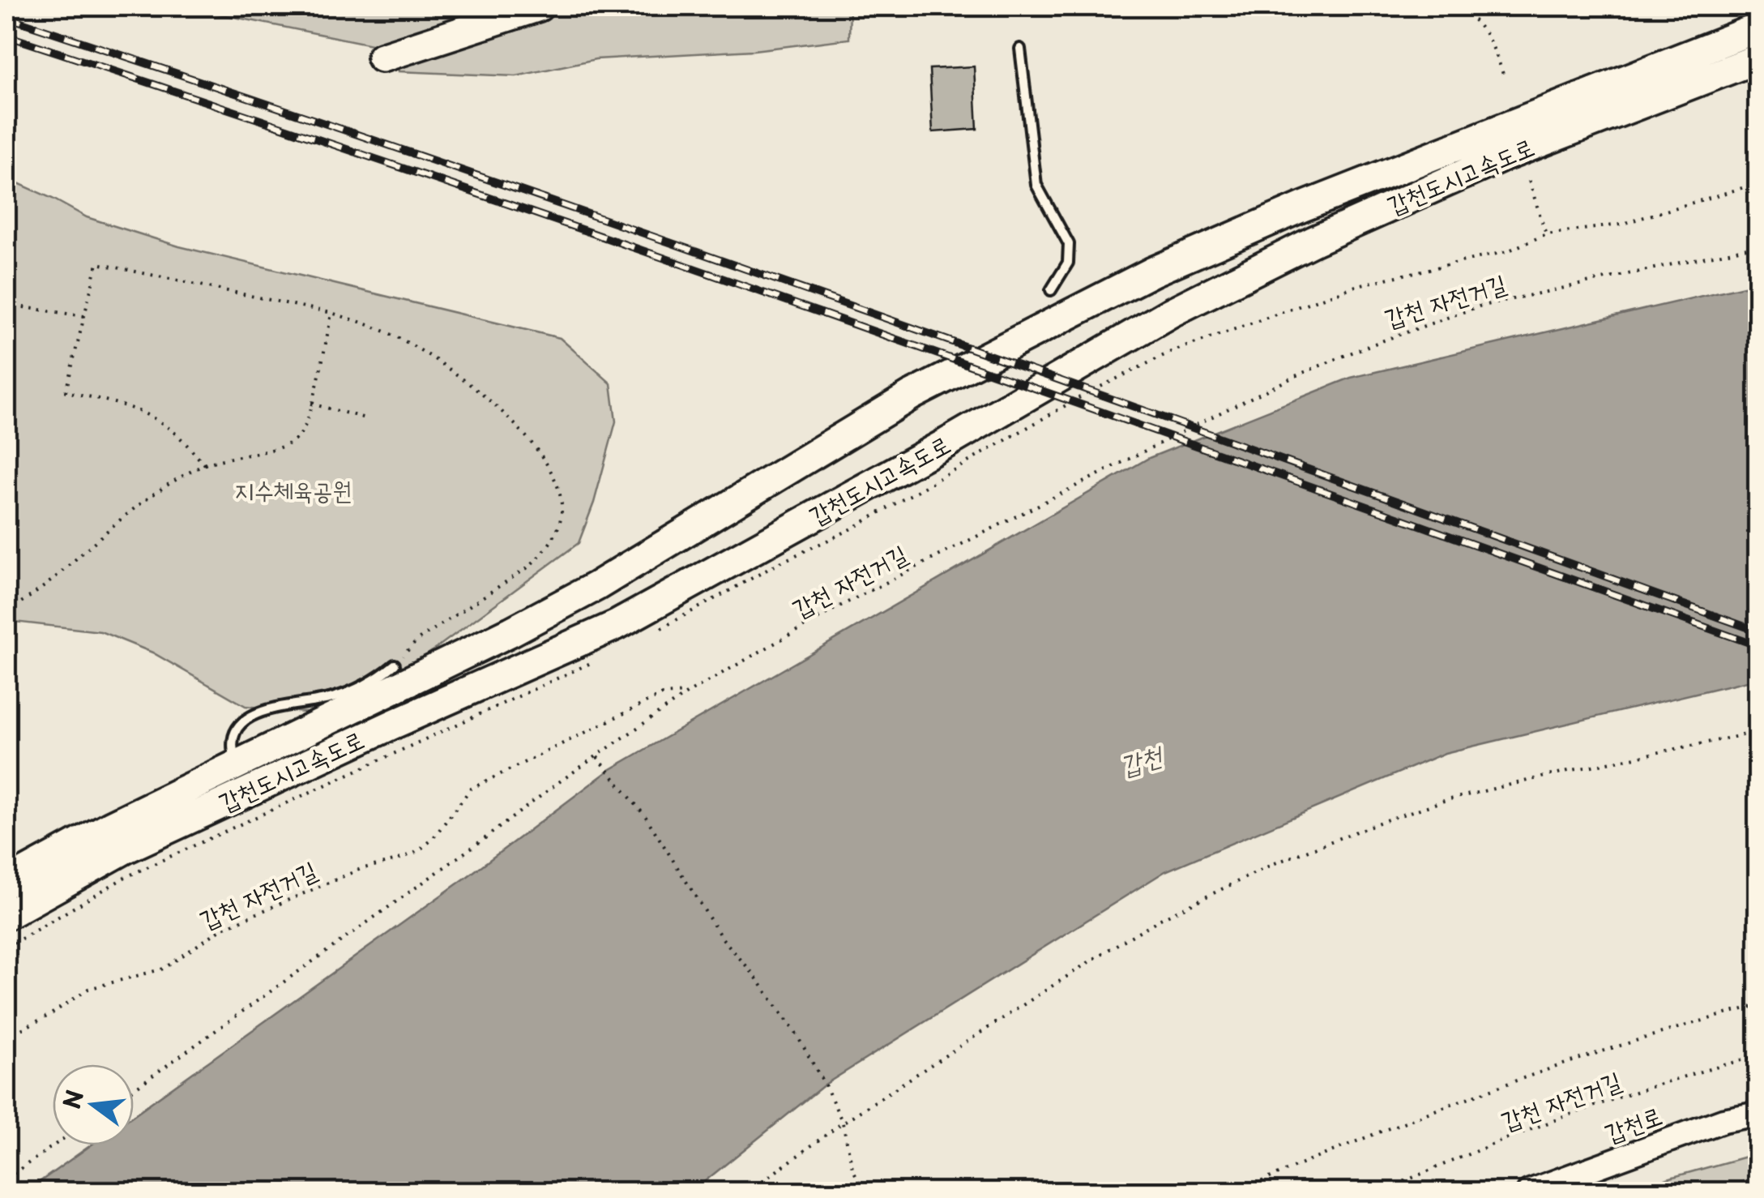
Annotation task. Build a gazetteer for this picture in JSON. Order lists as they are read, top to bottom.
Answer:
{
  "streets": {
    "highway": ["갑천도시고속도로"],
    "main road": ["갑천로"],
    "path": ["갑천 자전거길"]
  },
  "water": ["갑천"],
  "parks": ["지수체육공원"],
  "north": "left"
}
